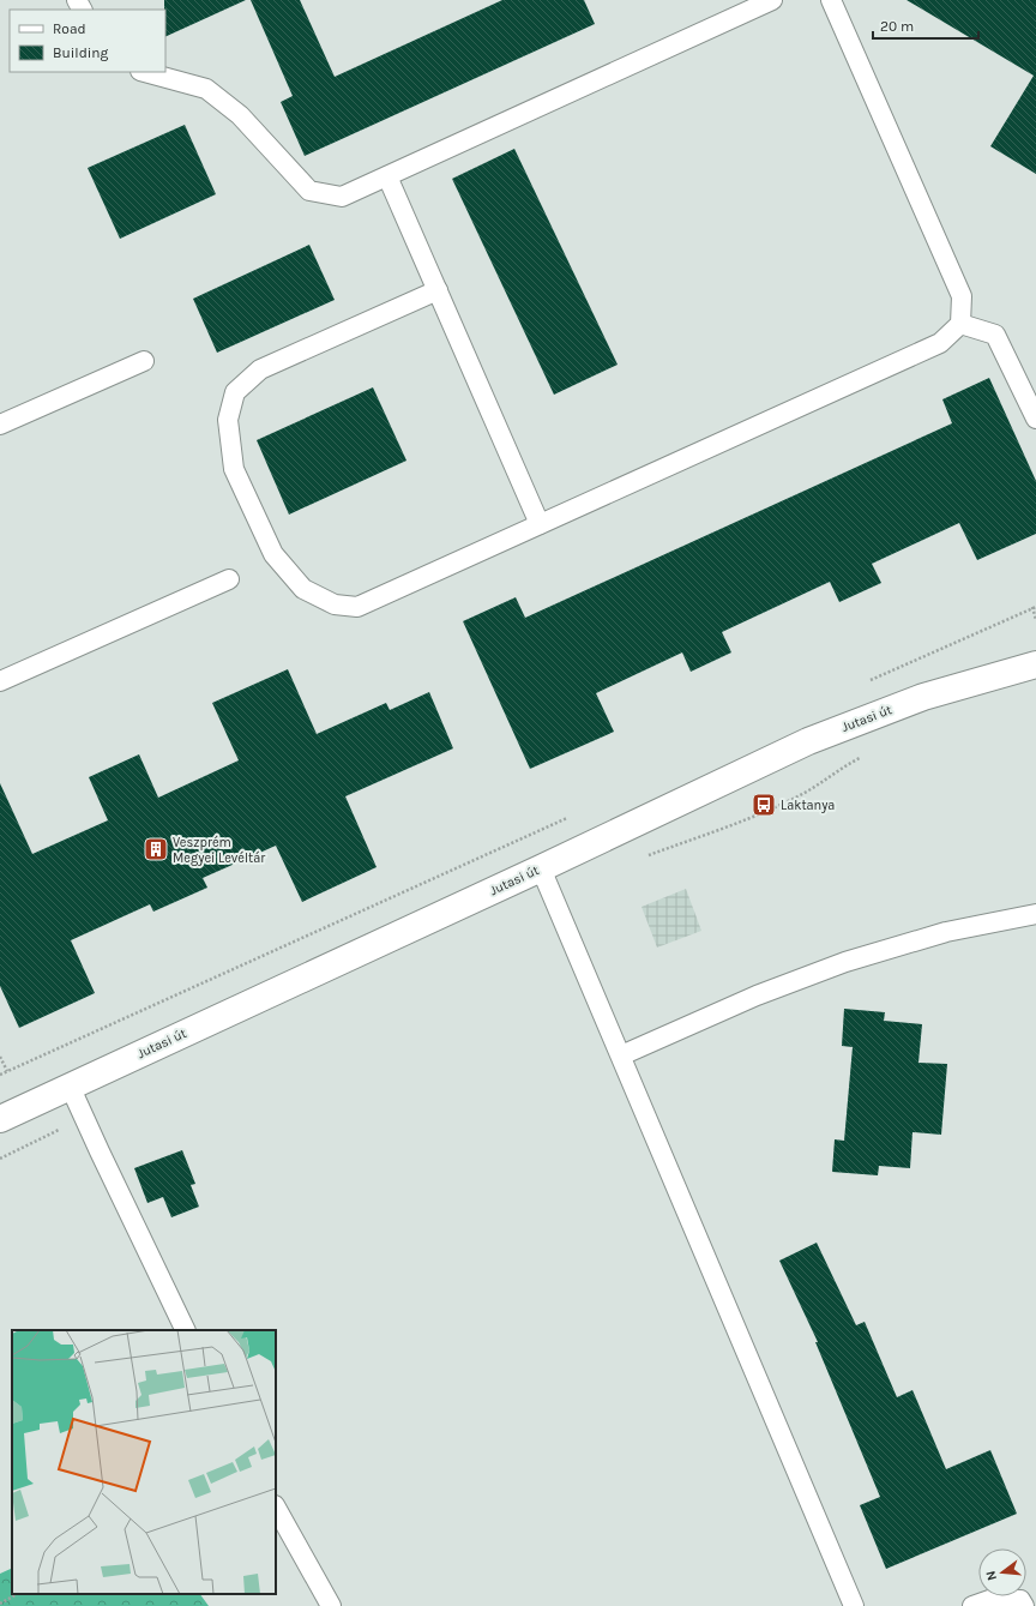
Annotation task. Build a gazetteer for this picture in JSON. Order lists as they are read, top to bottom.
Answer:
{
  "streets": {
    "street": ["Jutasi út"]
  },
  "places": {
    "bus stop": ["Laktanya"],
    "building": ["Veszprém Megyei Levéltár"]
  },
  "legend": ["Road", "Building"],
  "scale_bar": "20 m",
  "north": "left"
}
